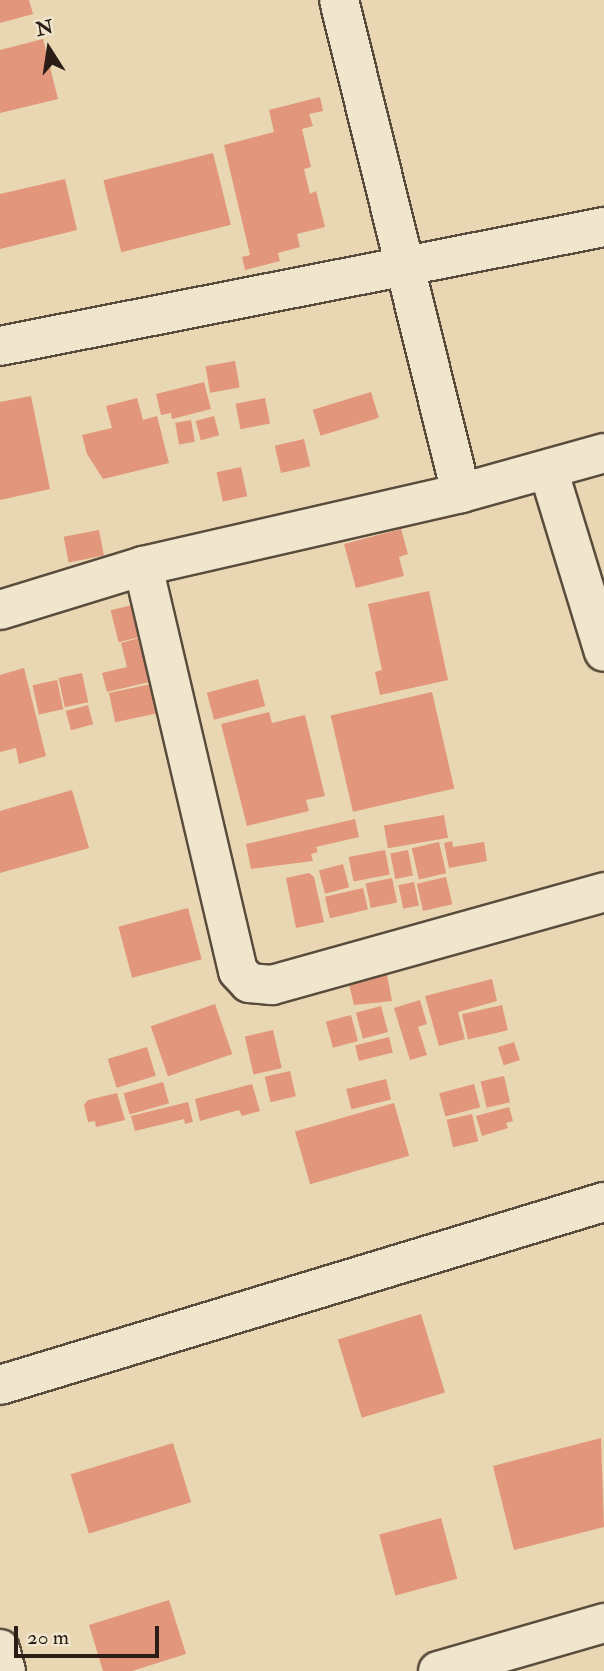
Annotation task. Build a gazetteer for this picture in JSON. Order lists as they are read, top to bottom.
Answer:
{
  "scale_bar": "20 m",
  "north": "top"
}
